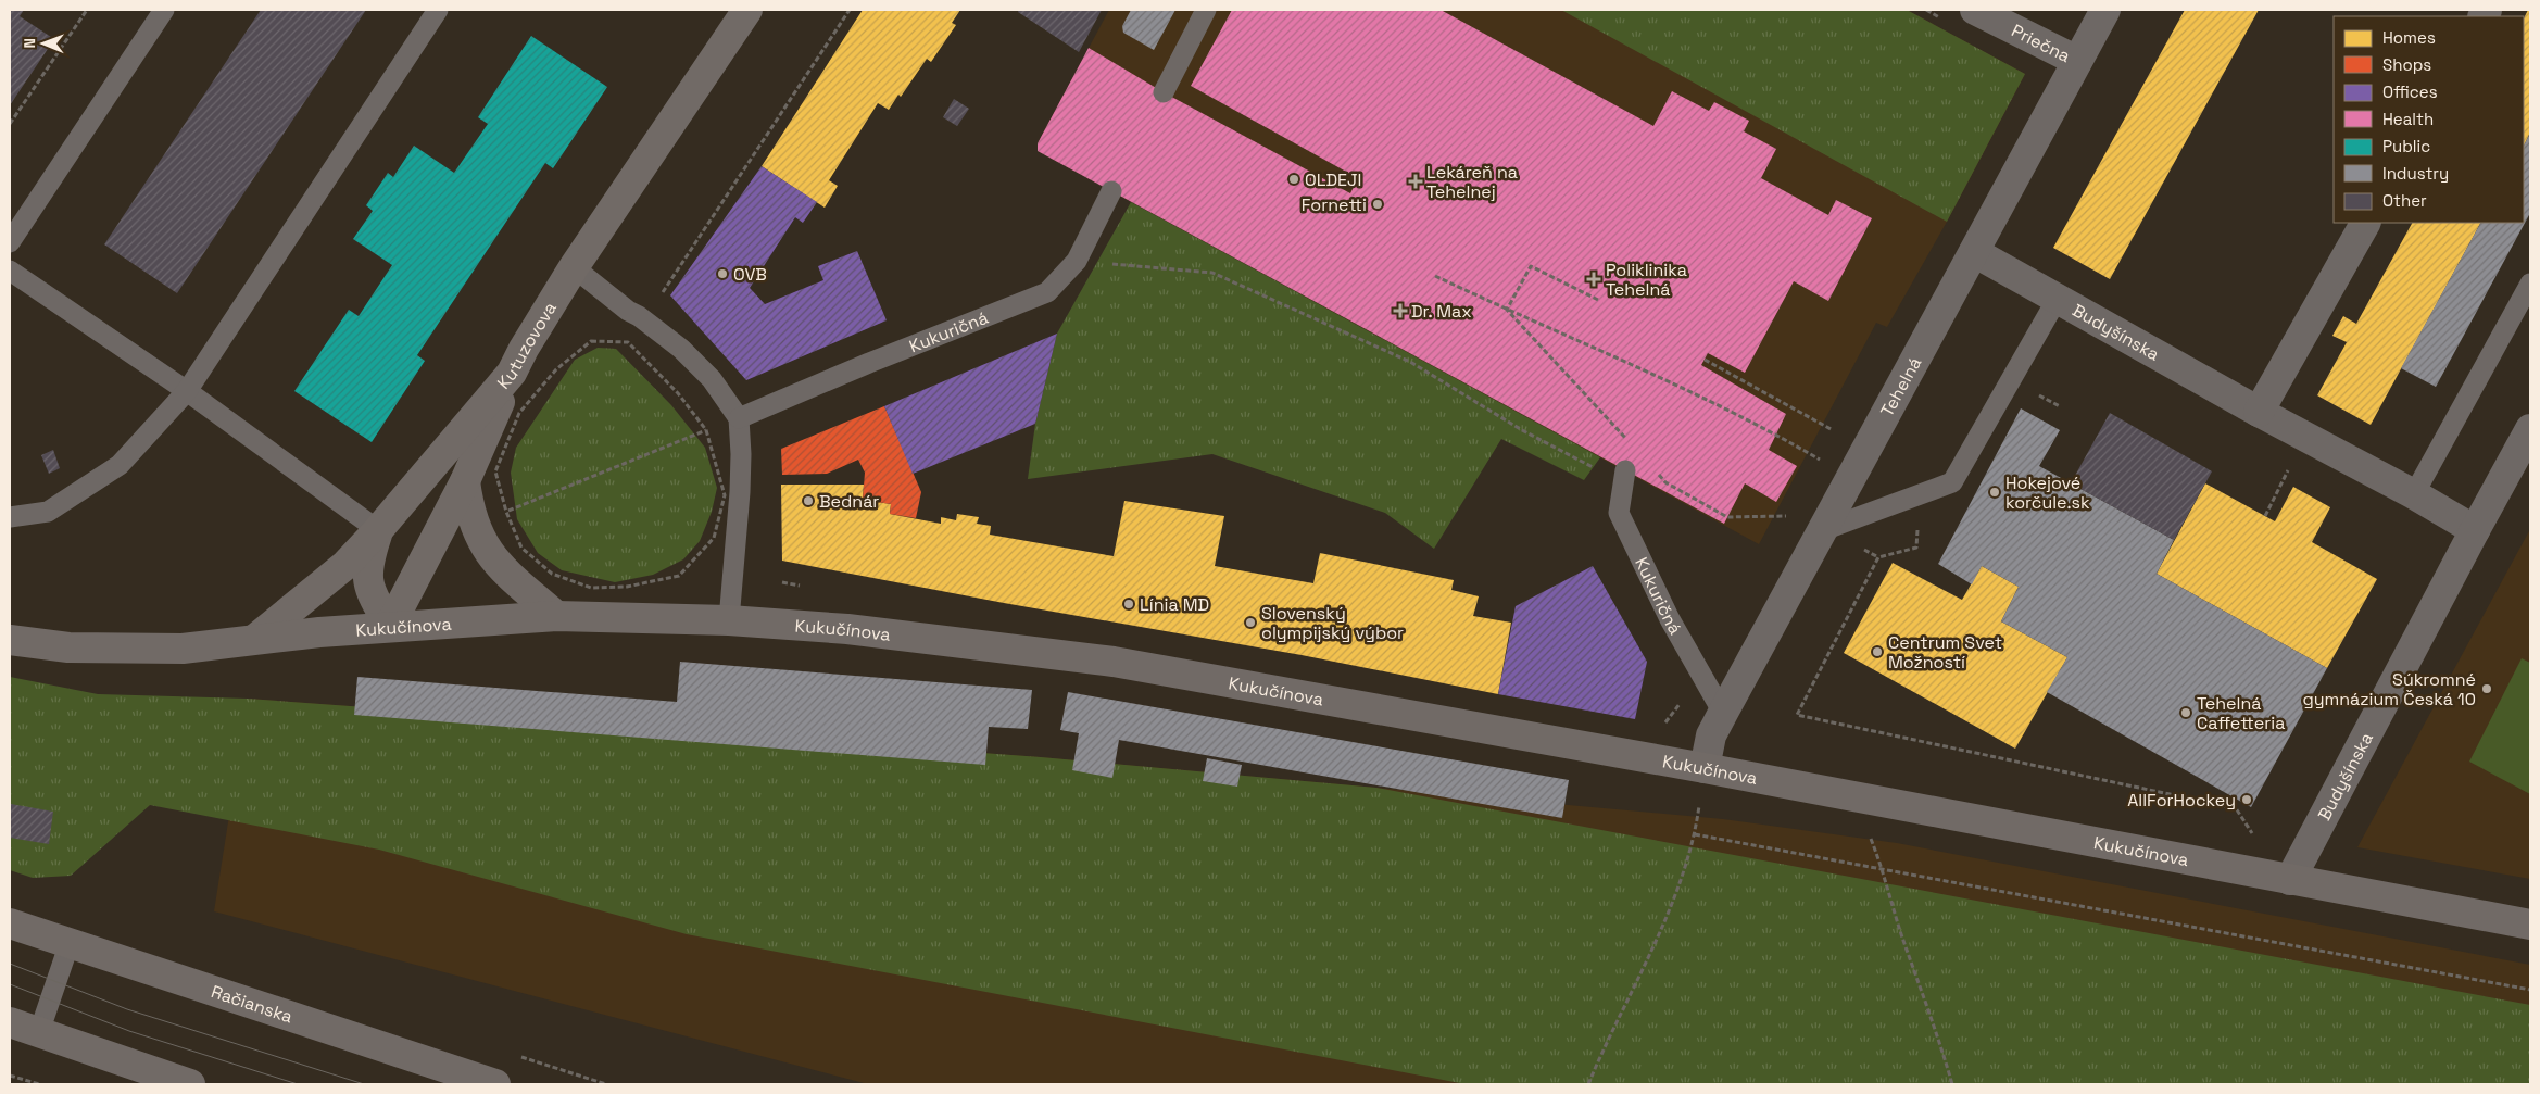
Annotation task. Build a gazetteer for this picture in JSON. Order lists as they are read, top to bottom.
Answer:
{
  "streets": {
    "street": [
      "Priečna",
      "Budyšínska",
      "Kutuzovova",
      "Tehelná",
      "Kukučínova",
      "Račianska"
    ],
    "lane": ["Kukuričná"]
  },
  "crossings": [
    ["Priečna", "Tehelná"],
    ["Kukuričná", "Tehelná"],
    ["Budyšínska", "Tehelná"],
    ["Budyšínska", "Kukučínova"],
    ["Kutuzovova", "Kukučínova"],
    ["Tehelná", "Kukučínova"]
  ],
  "places": {
    "other": [
      "OLDEJI",
      "Fornetti",
      "OVB",
      "Hokejové korčule.sk",
      "Bednár",
      "Línia MD",
      "Slovenský olympijský výbor",
      "Centrum Svet Možností",
      "Súkromné gymnázium Česká 10",
      "Tehelná Caffetteria",
      "AllForHockey"
    ],
    "health": ["Lekáreň na Tehelnej", "Poliklinika Tehelná", "Dr. Max"]
  },
  "legend": [
    "Homes",
    "Shops",
    "Offices",
    "Health",
    "Public",
    "Industry",
    "Other"
  ],
  "north": "left"
}
